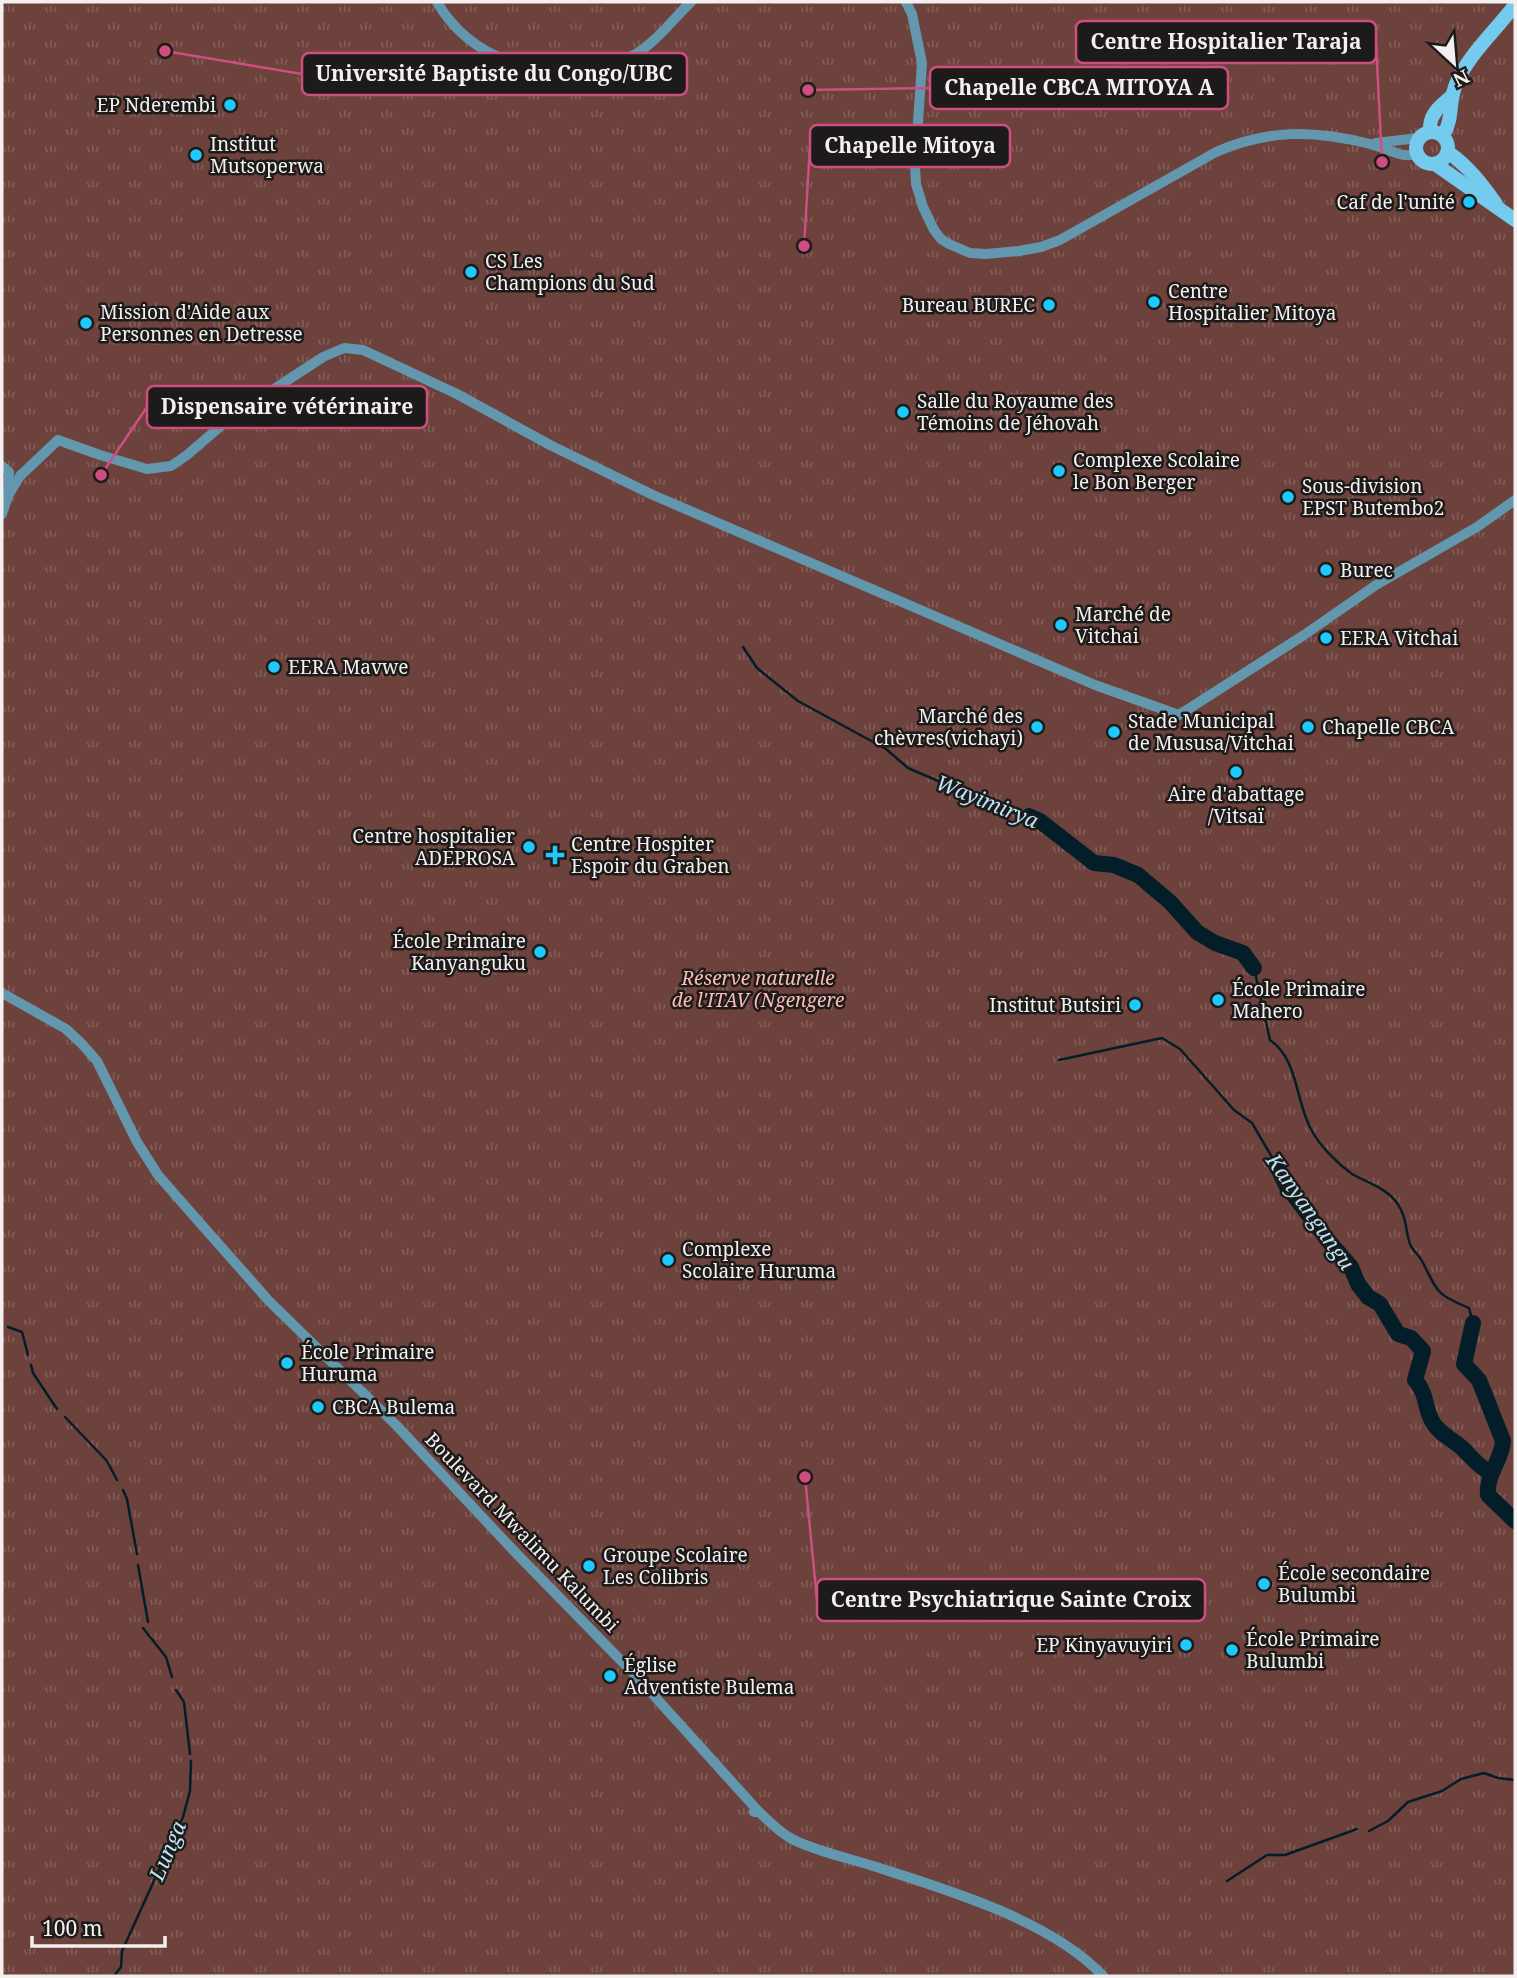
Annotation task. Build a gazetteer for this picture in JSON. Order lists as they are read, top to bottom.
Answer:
{
  "streets": {
    "street": ["Boulevard Mwalimu Kalumbi"]
  },
  "water": ["Wayimirya", "Kanyangungu", "Lunga"],
  "parks": ["Réserve naturelle de l'ITAV (Ngengere"],
  "places": {
    "other": [
      "Université Baptiste du Congo/UBC",
      "Chapelle CBCA MITOYA A",
      "EP Nderembi",
      "Institut Mutsoperwa",
      "Centre Hospitalier Taraja",
      "Caf de l'unité",
      "Chapelle Mitoya",
      "CS Les Champions du Sud",
      "Centre Hospitalier Mitoya",
      "Bureau BUREC",
      "Mission d'Aide aux Personnes en Detresse",
      "Salle du Royaume des Témoins de Jéhovah",
      "Complexe Scolaire le Bon Berger",
      "Dispensaire vétérinaire",
      "Sous-division EPST Butembo2",
      "Burec",
      "Marché de Vitchai",
      "EERA Vitchai",
      "EERA Mavwe",
      "Marché des chèvres(vichayi)",
      "Chapelle CBCA",
      "Stade Municipal de Mususa/Vitchai",
      "Aire d'abattage /Vitsaï",
      "Centre hospitalier ADEPROSA",
      "École Primaire Kanyanguku",
      "École Primaire Mahero",
      "Institut Butsiri",
      "Complexe Scolaire Huruma",
      "École Primaire Huruma",
      "CBCA Bulema",
      "Centre Psychiatrique Sainte Croix",
      "Groupe Scolaire Les Colibris",
      "École secondaire Bulumbi",
      "EP Kinyavuyiri",
      "École Primaire Bulumbi",
      "Église Adventiste Bulema"
    ],
    "health": ["Centre Hospiter Espoir du Graben"]
  },
  "scale_bar": "100 m",
  "north": "bottom right"
}
